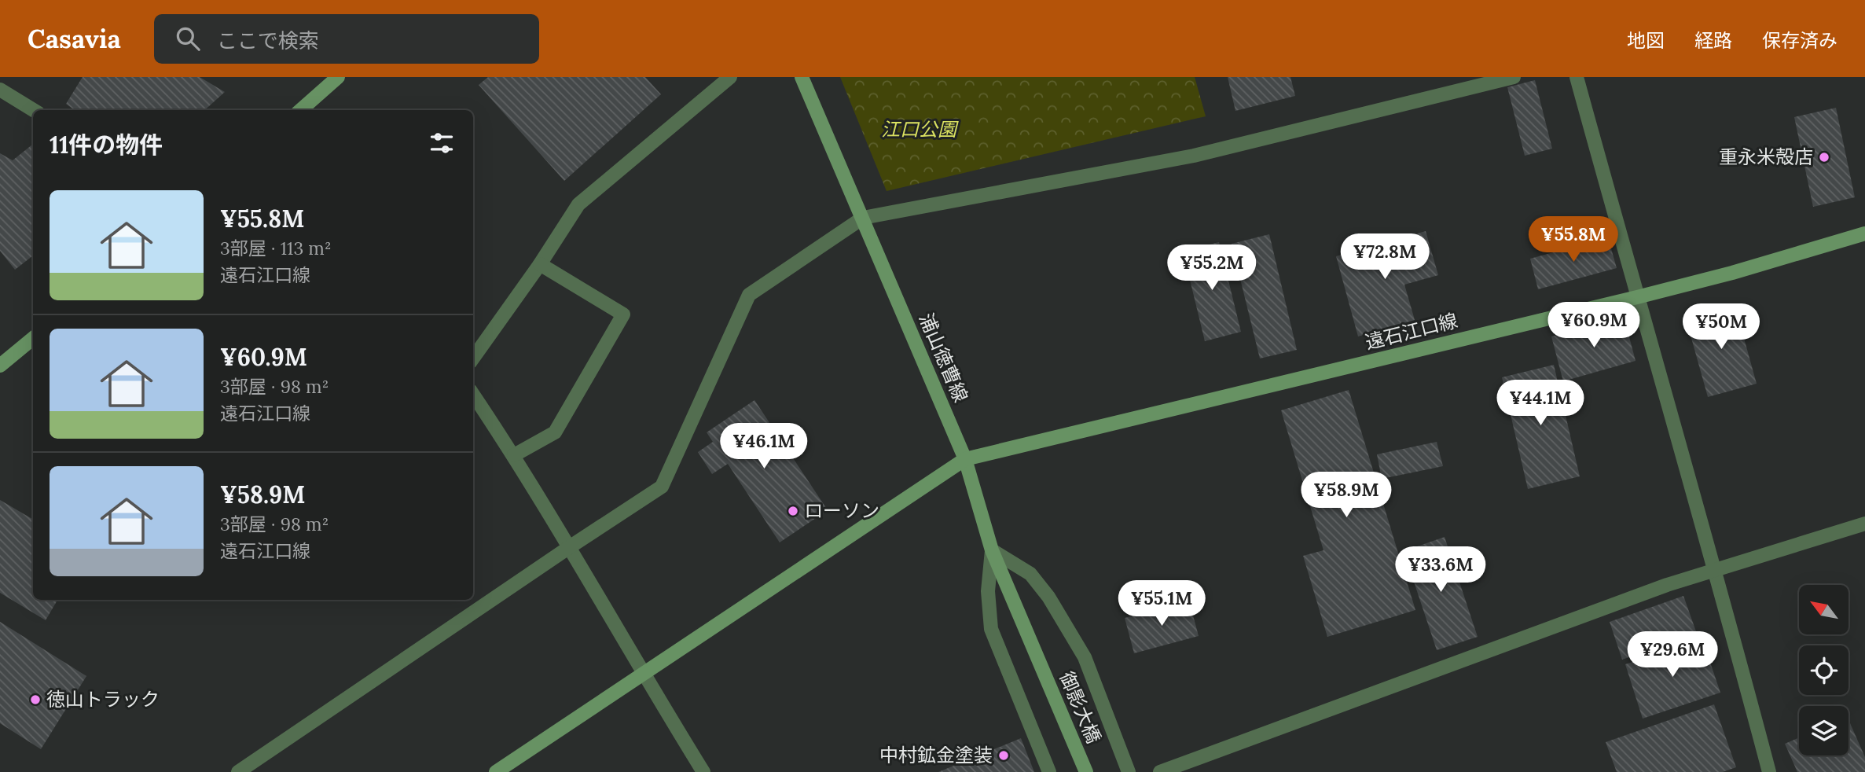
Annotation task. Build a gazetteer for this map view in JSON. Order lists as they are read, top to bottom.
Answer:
{
  "streets": {
    "street": ["遠石江口線", "浦山徳曹線", "御影大橋"]
  },
  "crossings": [
    ["遠石江口線", "浦山徳曹線"],
    ["浦山徳曹線", "御影大橋"]
  ],
  "parks": ["江口公園"],
  "places": [
    "重永米殻店",
    "ローソン",
    "徳山トラック",
    "中村鉱金塗装"
  ],
  "north": "top left",
  "page": {
    "header": "Casavia",
    "search": "ここで検索",
    "nav": ["地図", "経路", "保存済み"],
    "heading": "11件の物件",
    "list": [
      {
        "name": "¥55.8M",
        "note": "3部屋 · 113 m² · 遠石江口線"
      },
      {
        "name": "¥60.9M",
        "note": "3部屋 · 98 m² · 遠石江口線"
      },
      {
        "name": "¥58.9M",
        "note": "3部屋 · 98 m² · 遠石江口線"
      }
    ],
    "price": [
      "¥55.8M",
      "¥72.8M",
      "¥55.2M",
      "¥60.9M",
      "¥50M",
      "¥44.1M",
      "¥46.1M",
      "¥58.9M",
      "¥33.6M",
      "¥55.1M",
      "¥29.6M"
    ]
  }
}
